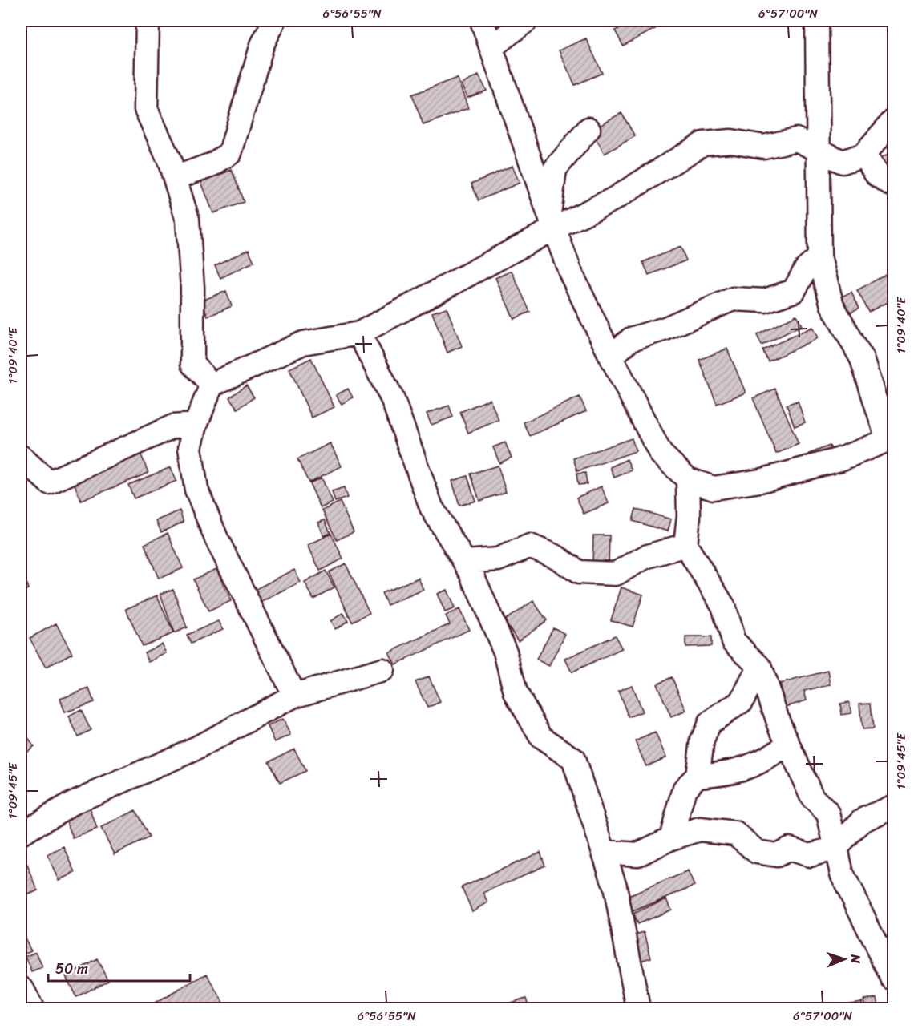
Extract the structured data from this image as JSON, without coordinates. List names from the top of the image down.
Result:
{
  "scale_bar": "50 m",
  "north": "right",
  "coordinates": [
    "6°56'55\"N",
    "6°57'00\"N",
    "1°09'40\"E",
    "1°09'45\"E"
  ]
}
